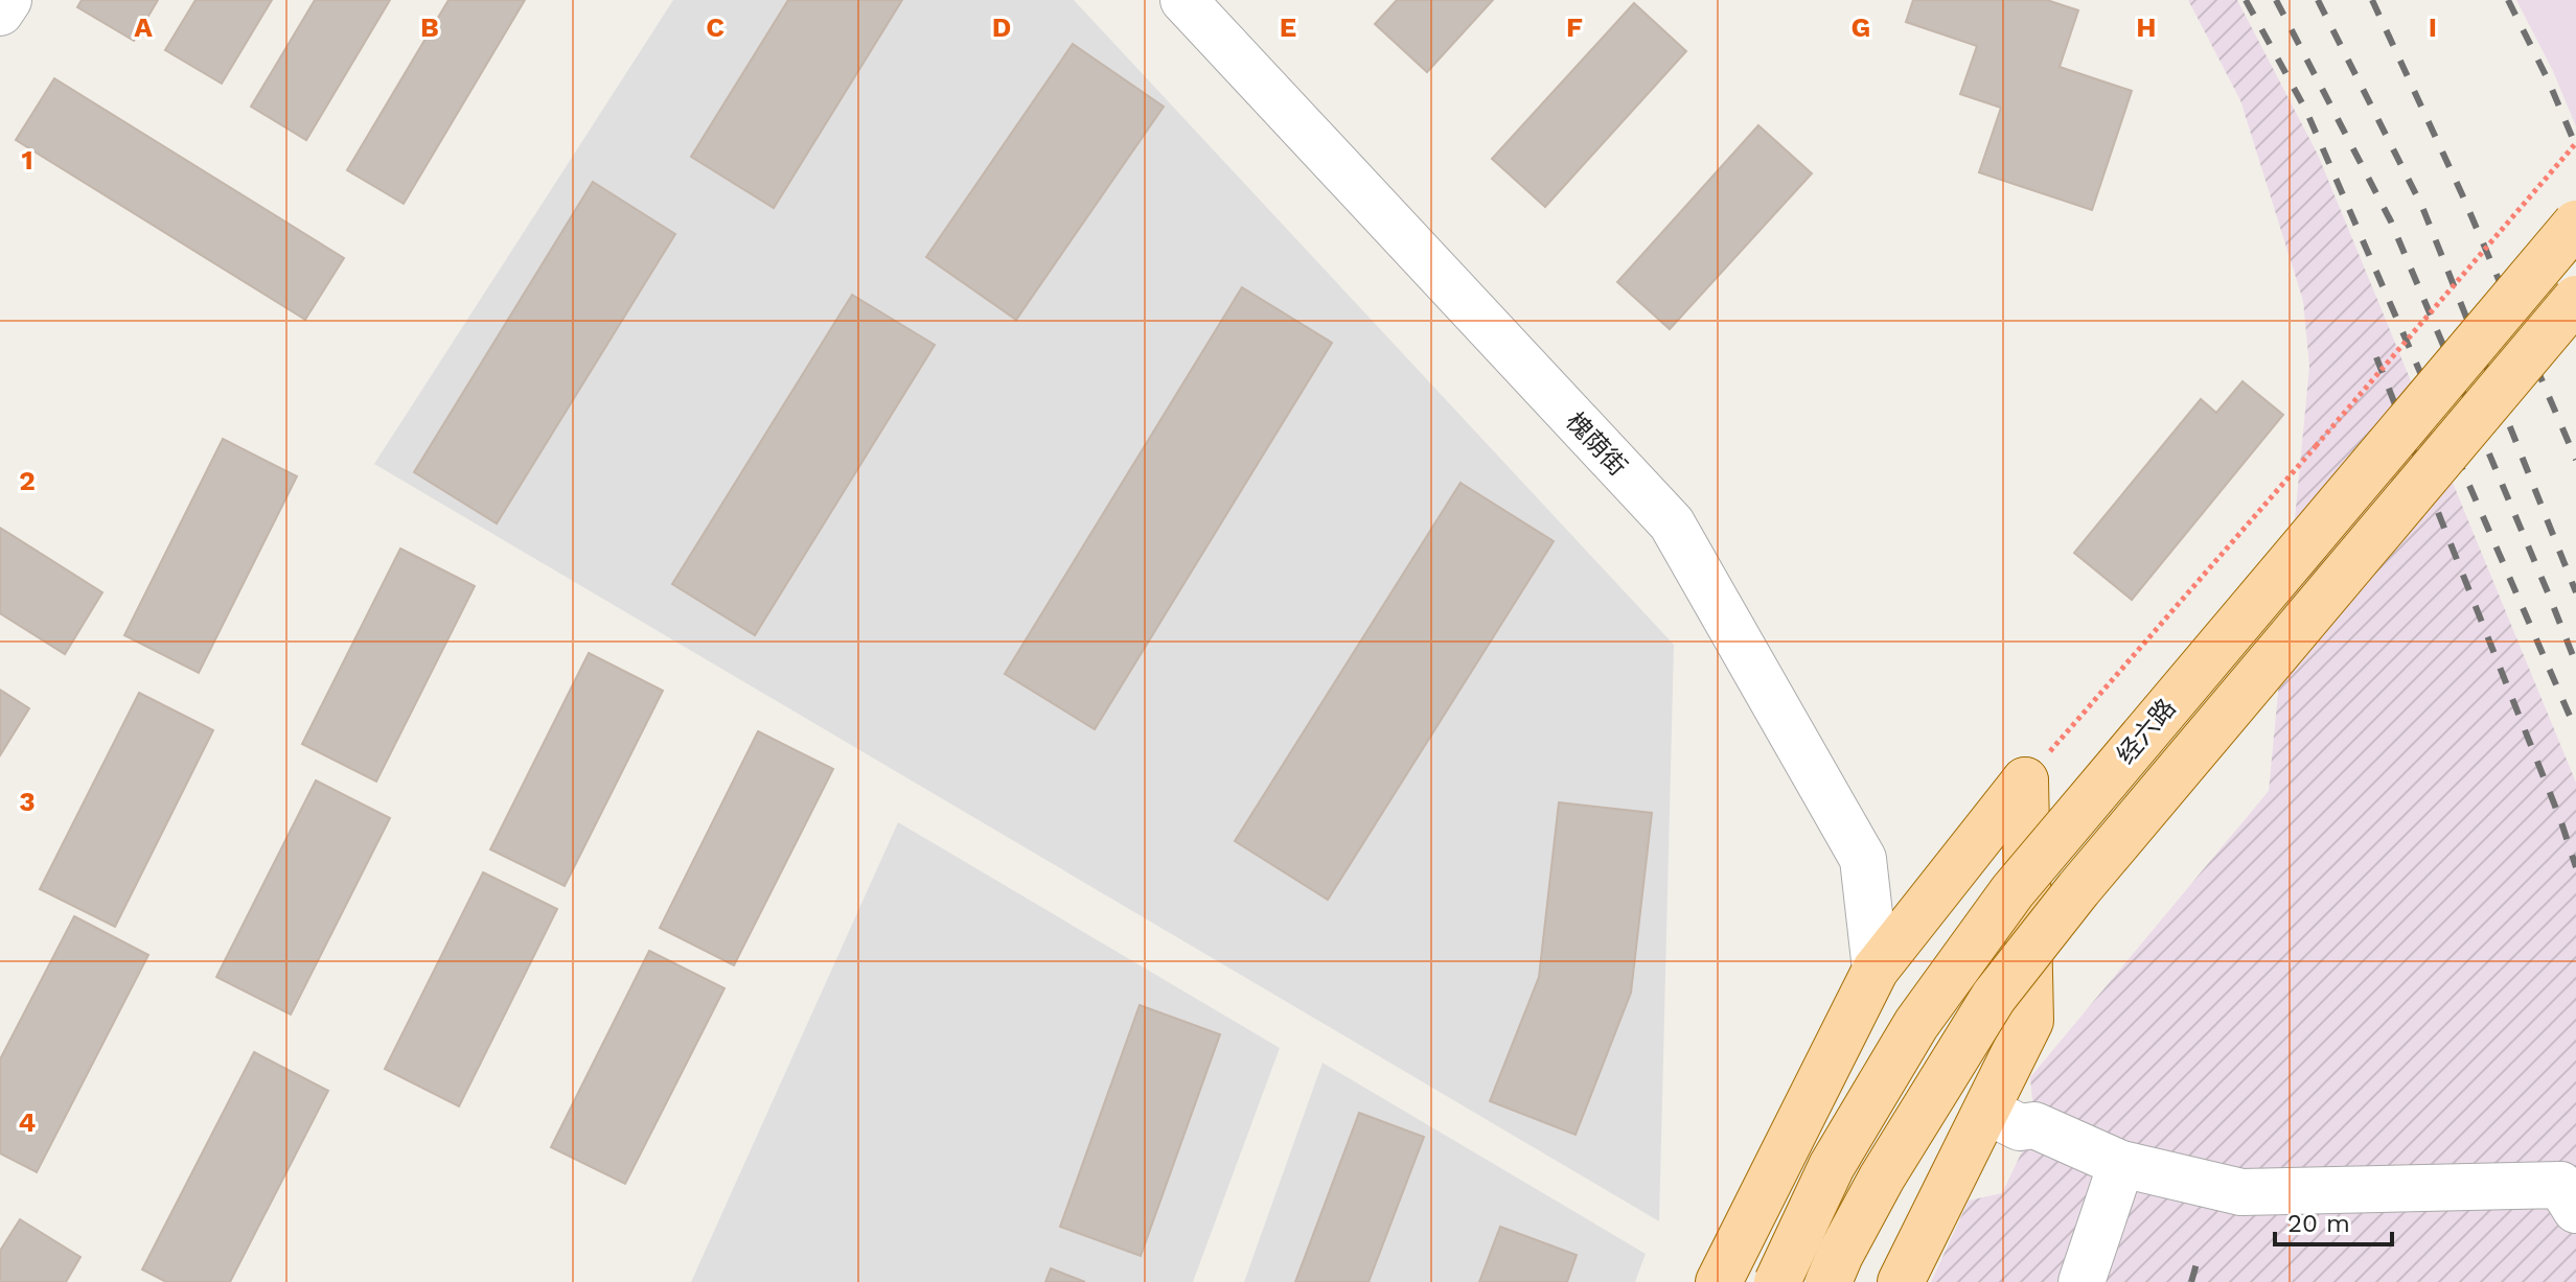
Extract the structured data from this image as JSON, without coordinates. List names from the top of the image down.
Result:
{
  "streets": {
    "main road": ["经六路"],
    "street": ["槐荫街"]
  },
  "scale_bar": "20 m",
  "grid": {
    "columns": [
      "A",
      "B",
      "C",
      "D",
      "E",
      "F",
      "G",
      "H",
      "I"
    ],
    "rows": [
      "1",
      "2",
      "3",
      "4"
    ]
  }
}
